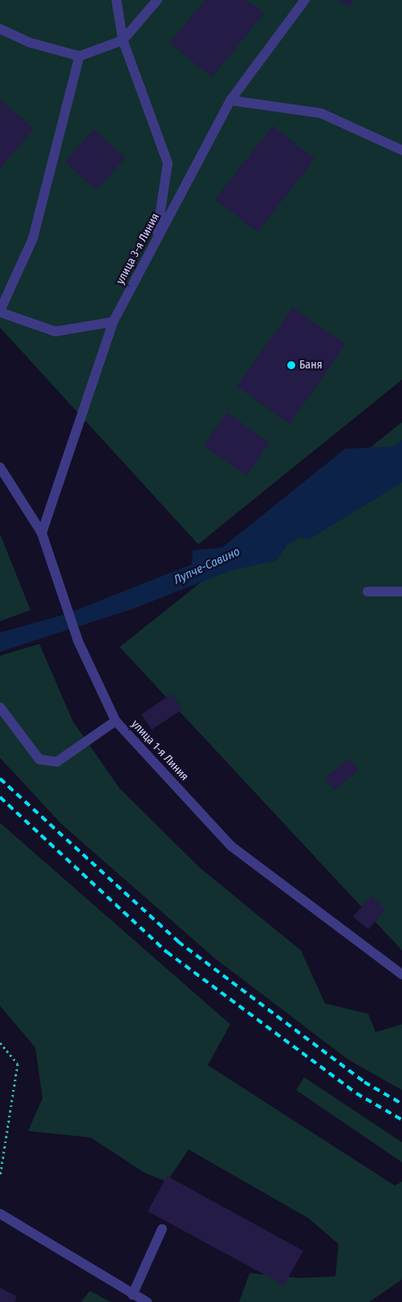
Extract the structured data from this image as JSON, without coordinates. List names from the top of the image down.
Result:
{
  "streets": {
    "street": ["улица 3-я Линия", "улица 1-я Линия"]
  },
  "crossings": [
    ["улица 3-я Линия", "улица 1-я Линия"]
  ],
  "water": ["Лупче-Савино"],
  "places": ["Баня"]
}
